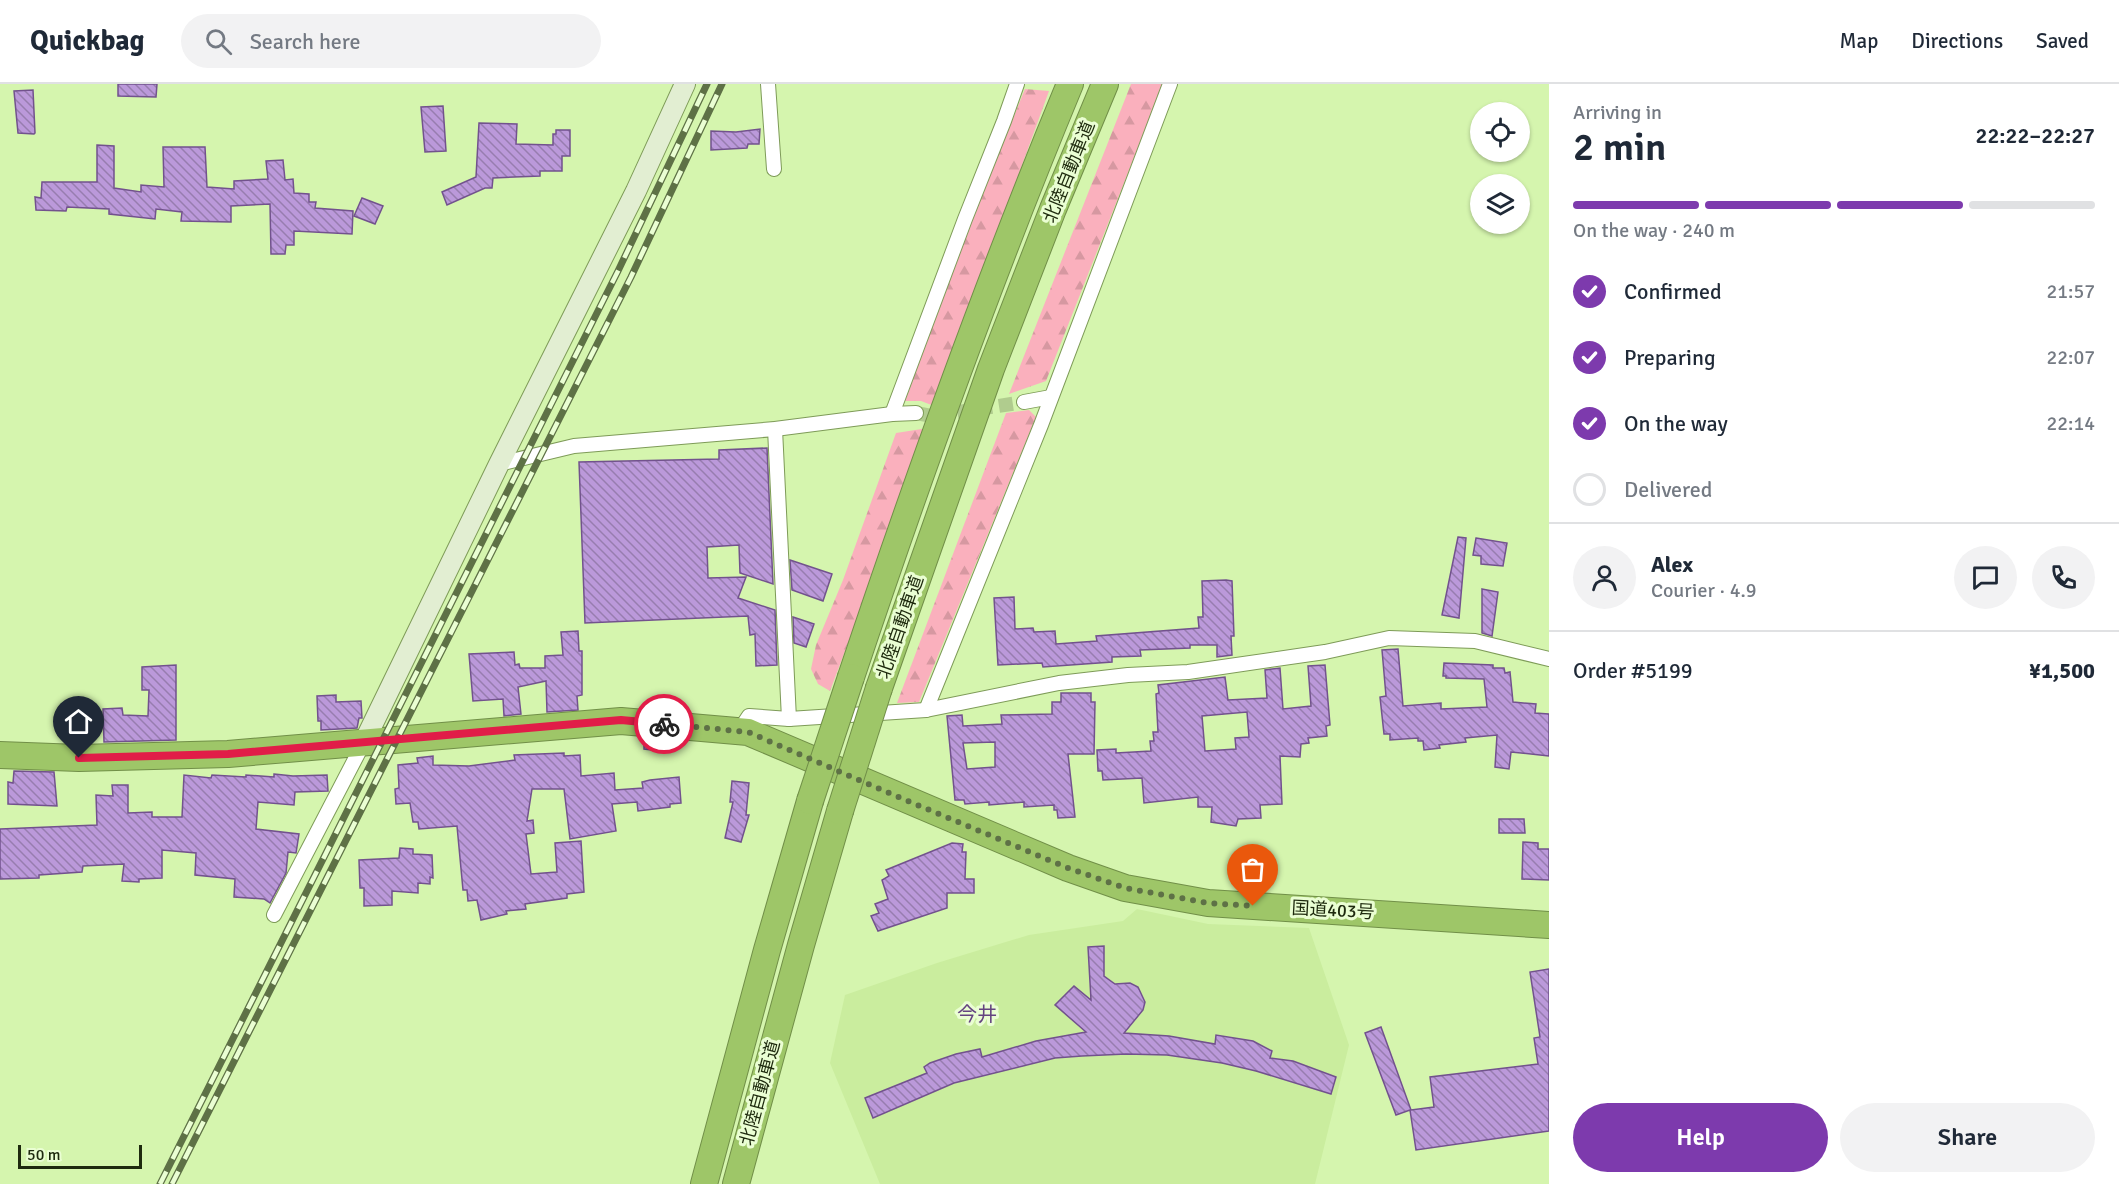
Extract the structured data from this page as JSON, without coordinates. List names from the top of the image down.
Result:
{
  "streets": {
    "highway": ["北陸自動車道", "国道403号"]
  },
  "districts": ["今井"],
  "scale_bar": "50 m",
  "page": {
    "header": "Quickbag",
    "search": "Search here",
    "nav": ["Map", "Directions", "Saved"],
    "heading": ["2 min", "Arriving in", "22:22–22:27"],
    "panel": [
      "Alex",
      "Courier · 4.9",
      "Order #5199",
      "¥1,500"
    ],
    "bar": "On the way · 240 m",
    "list": [
      ["Confirmed", "21:57"],
      ["Preparing", "22:07"],
      ["On the way", "22:14"],
      "Delivered"
    ],
    "buttons": ["Help", "Share"],
    "scale": "50 m"
  }
}
